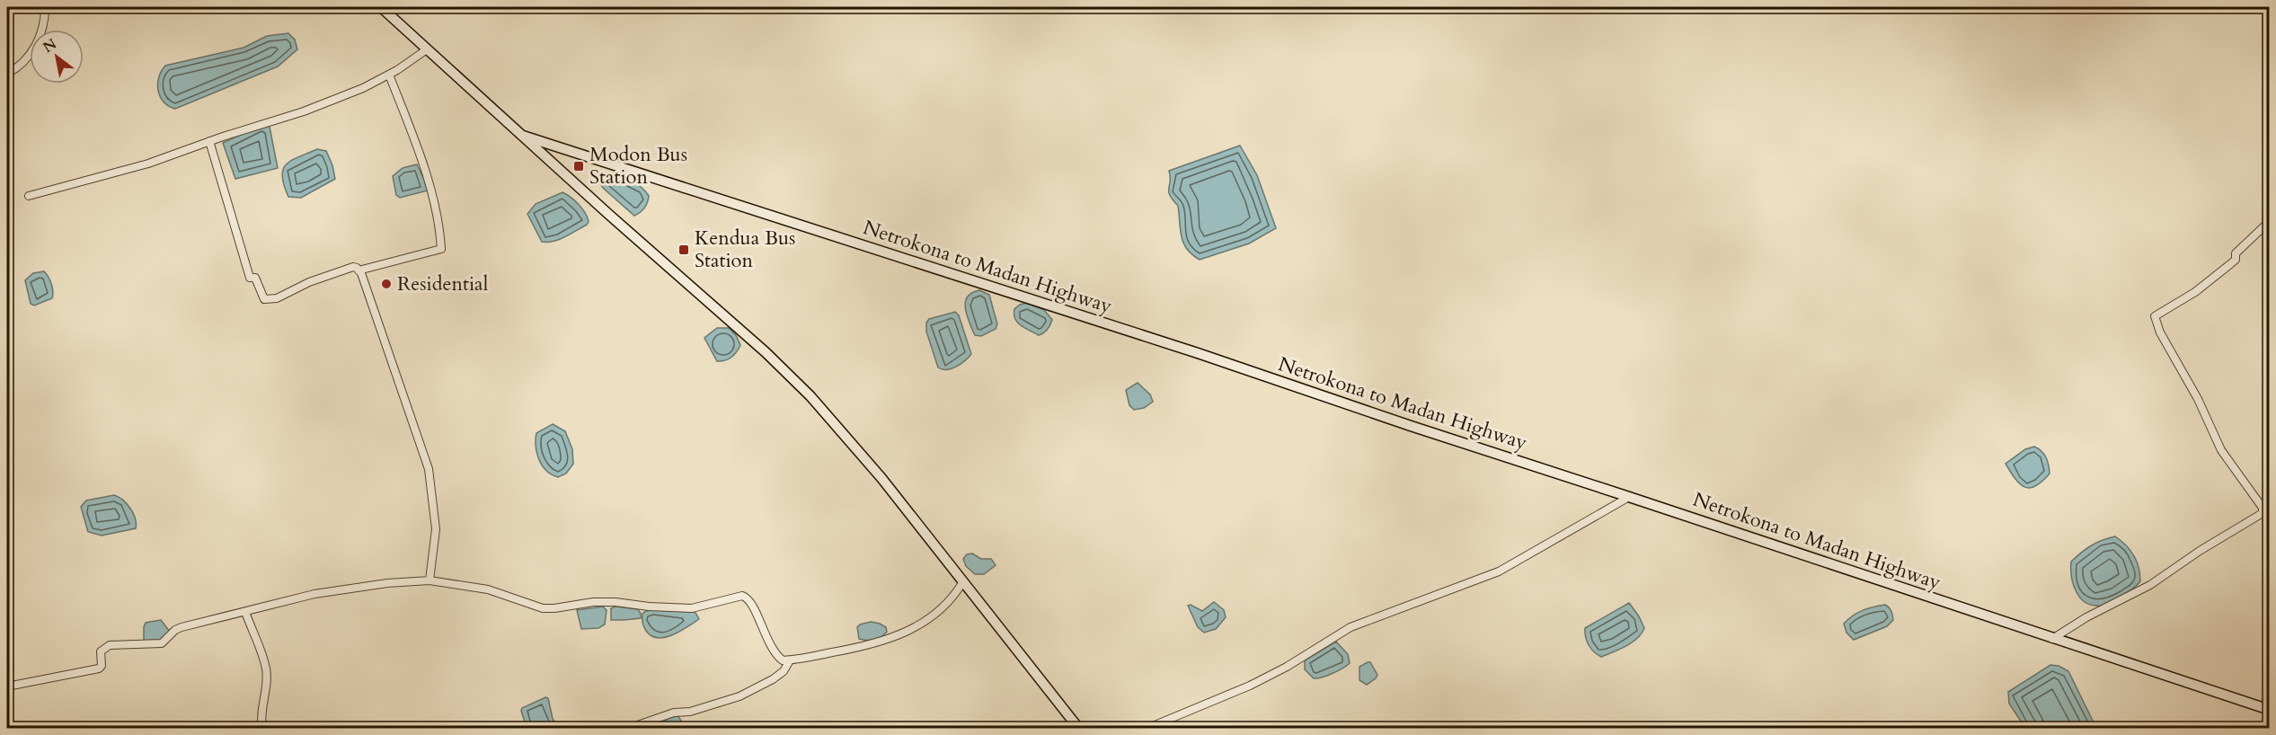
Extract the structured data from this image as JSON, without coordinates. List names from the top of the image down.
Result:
{
  "streets": {
    "main road": ["Netrokona to Madan Highway"]
  },
  "places": {
    "transit": ["Modon Bus Station", "Kendua Bus Station"],
    "other": ["Residential"]
  },
  "north": "top left"
}
